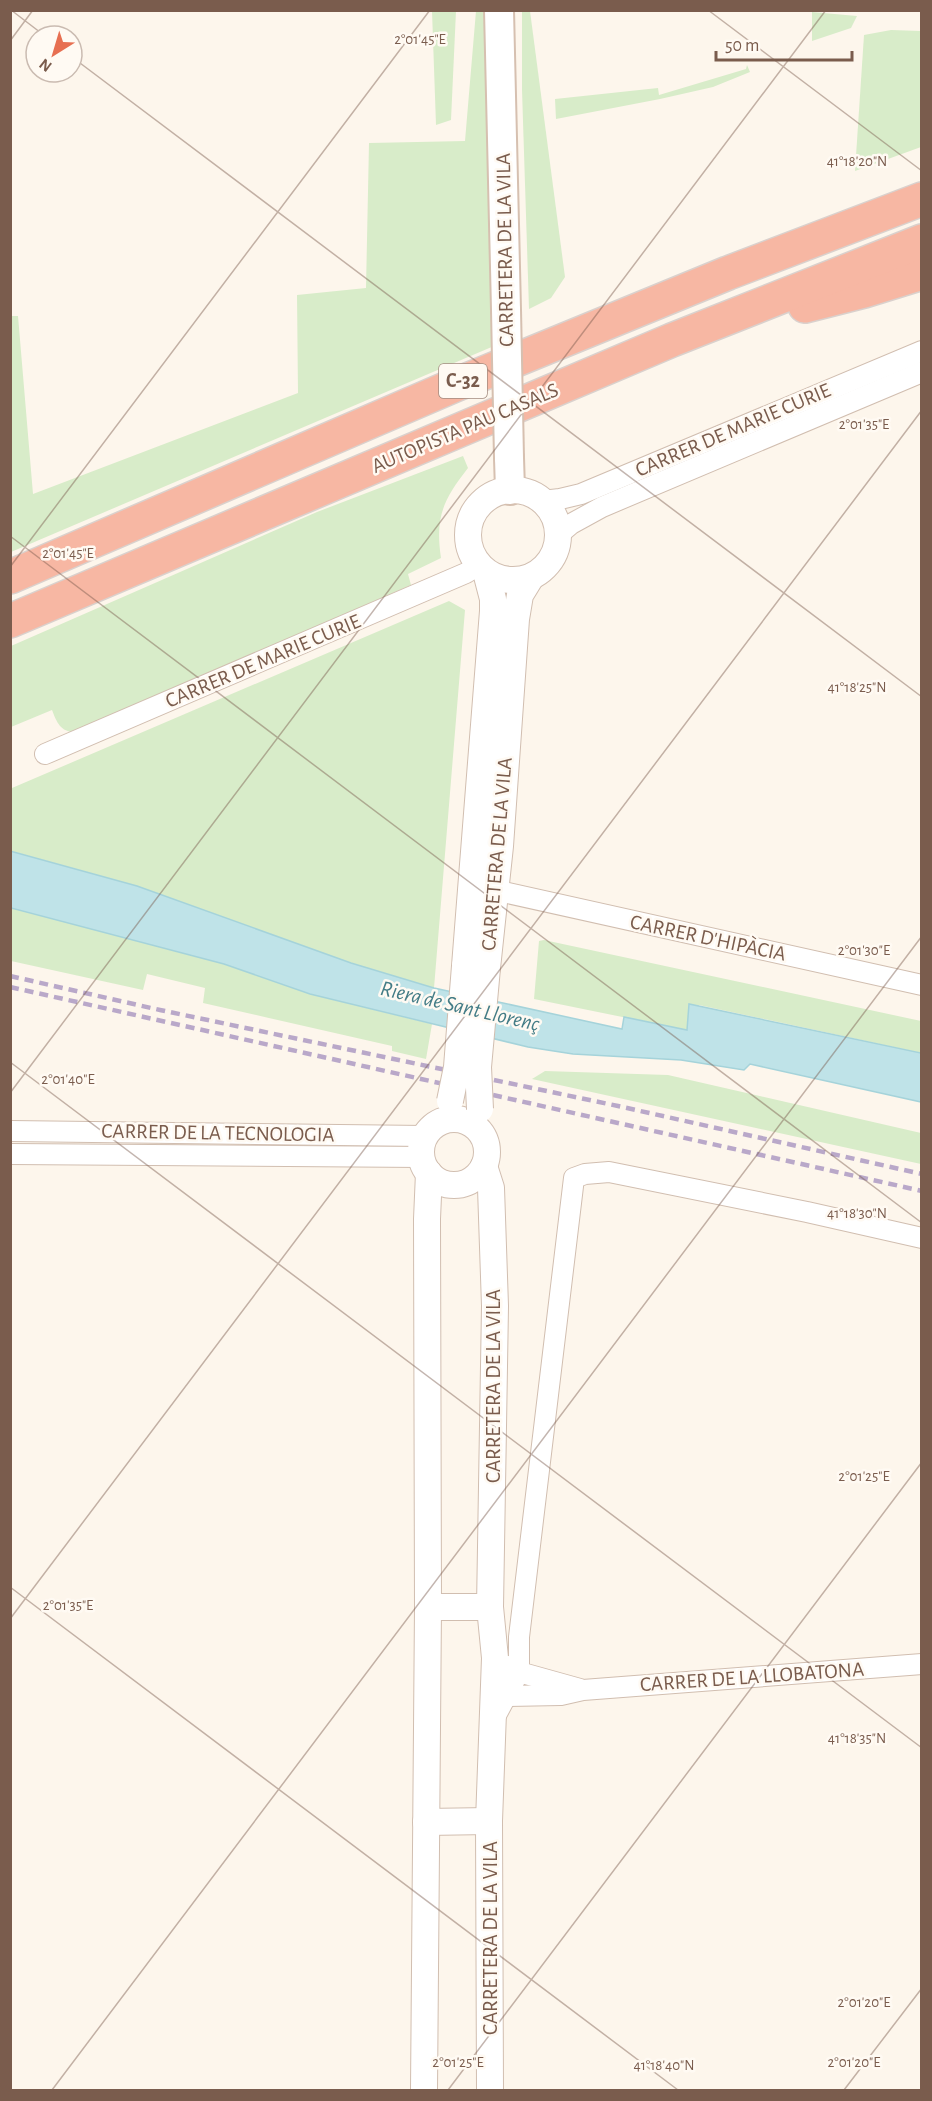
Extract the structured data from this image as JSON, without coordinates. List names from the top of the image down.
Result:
{
  "streets": {
    "highway": ["C-32", "AUTOPISTA PAU CASALS"],
    "main road": ["CARRETERA DE LA VILA"],
    "street": [
      "CARRER DE MARIE CURIE",
      "CARRER D'HIPÀCIA",
      "CARRER DE LA TECNOLOGIA",
      "CARRER DE LA LLOBATONA"
    ]
  },
  "crossings": [
    ["CARRETERA DE LA VILA", "CARRER DE MARIE CURIE"],
    ["CARRETERA DE LA VILA", "CARRER D'HIPÀCIA"],
    ["CARRETERA DE LA VILA", "CARRER DE LA TECNOLOGIA"],
    ["CARRETERA DE LA VILA", "CARRER DE LA LLOBATONA"]
  ],
  "water": ["Riera de Sant Llorenç"],
  "scale_bar": "50 m",
  "north": "bottom left",
  "coordinates": [
    "2°01'45\"E",
    "41°18'20\"N",
    "2°01'35\"E",
    "41°18'25\"N",
    "2°01'30\"E",
    "2°01'40\"E",
    "41°18'30\"N",
    "2°01'25\"E",
    "41°18'35\"N",
    "2°01'20\"E",
    "41°18'40\"N"
  ]
}
